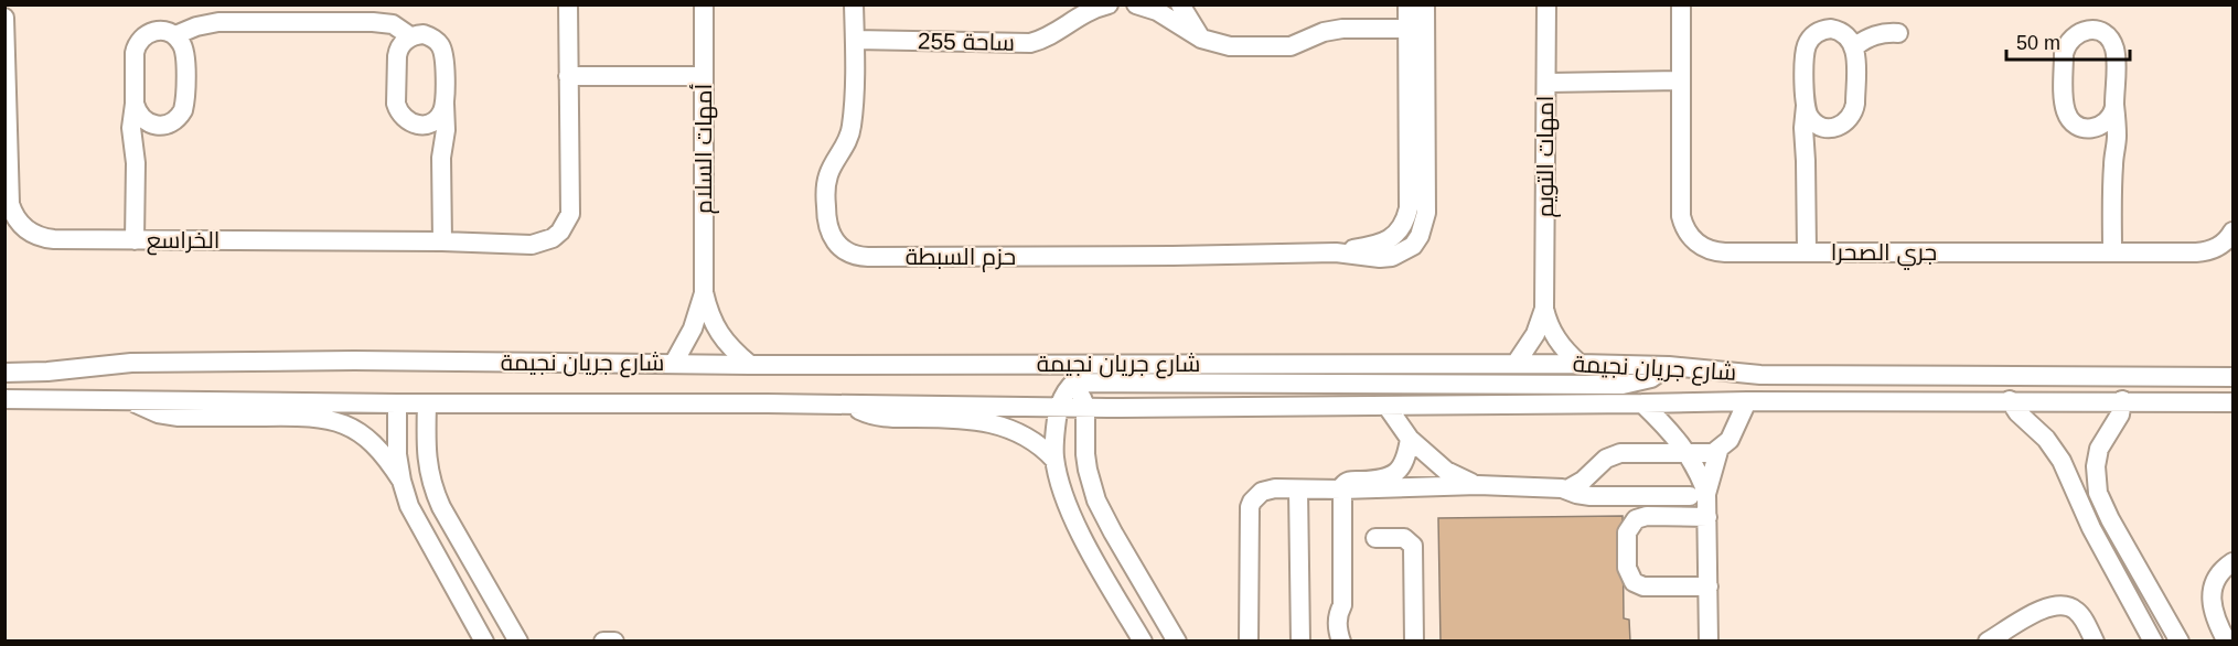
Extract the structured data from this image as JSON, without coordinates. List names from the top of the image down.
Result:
{
  "streets": {
    "street": [
      "ساحة 255",
      "أمهات السلام",
      "امهات التويم",
      "الخراسع",
      "جري الصحرا",
      "حزم السبطة",
      "شارع جريان نجيمة"
    ]
  },
  "crossings": [
    ["ساحة 255", "حزم السبطة"],
    ["أمهات السلام", "شارع جريان نجيمة"],
    ["امهات التويم", "شارع جريان نجيمة"]
  ],
  "scale_bar": "50 m"
}
